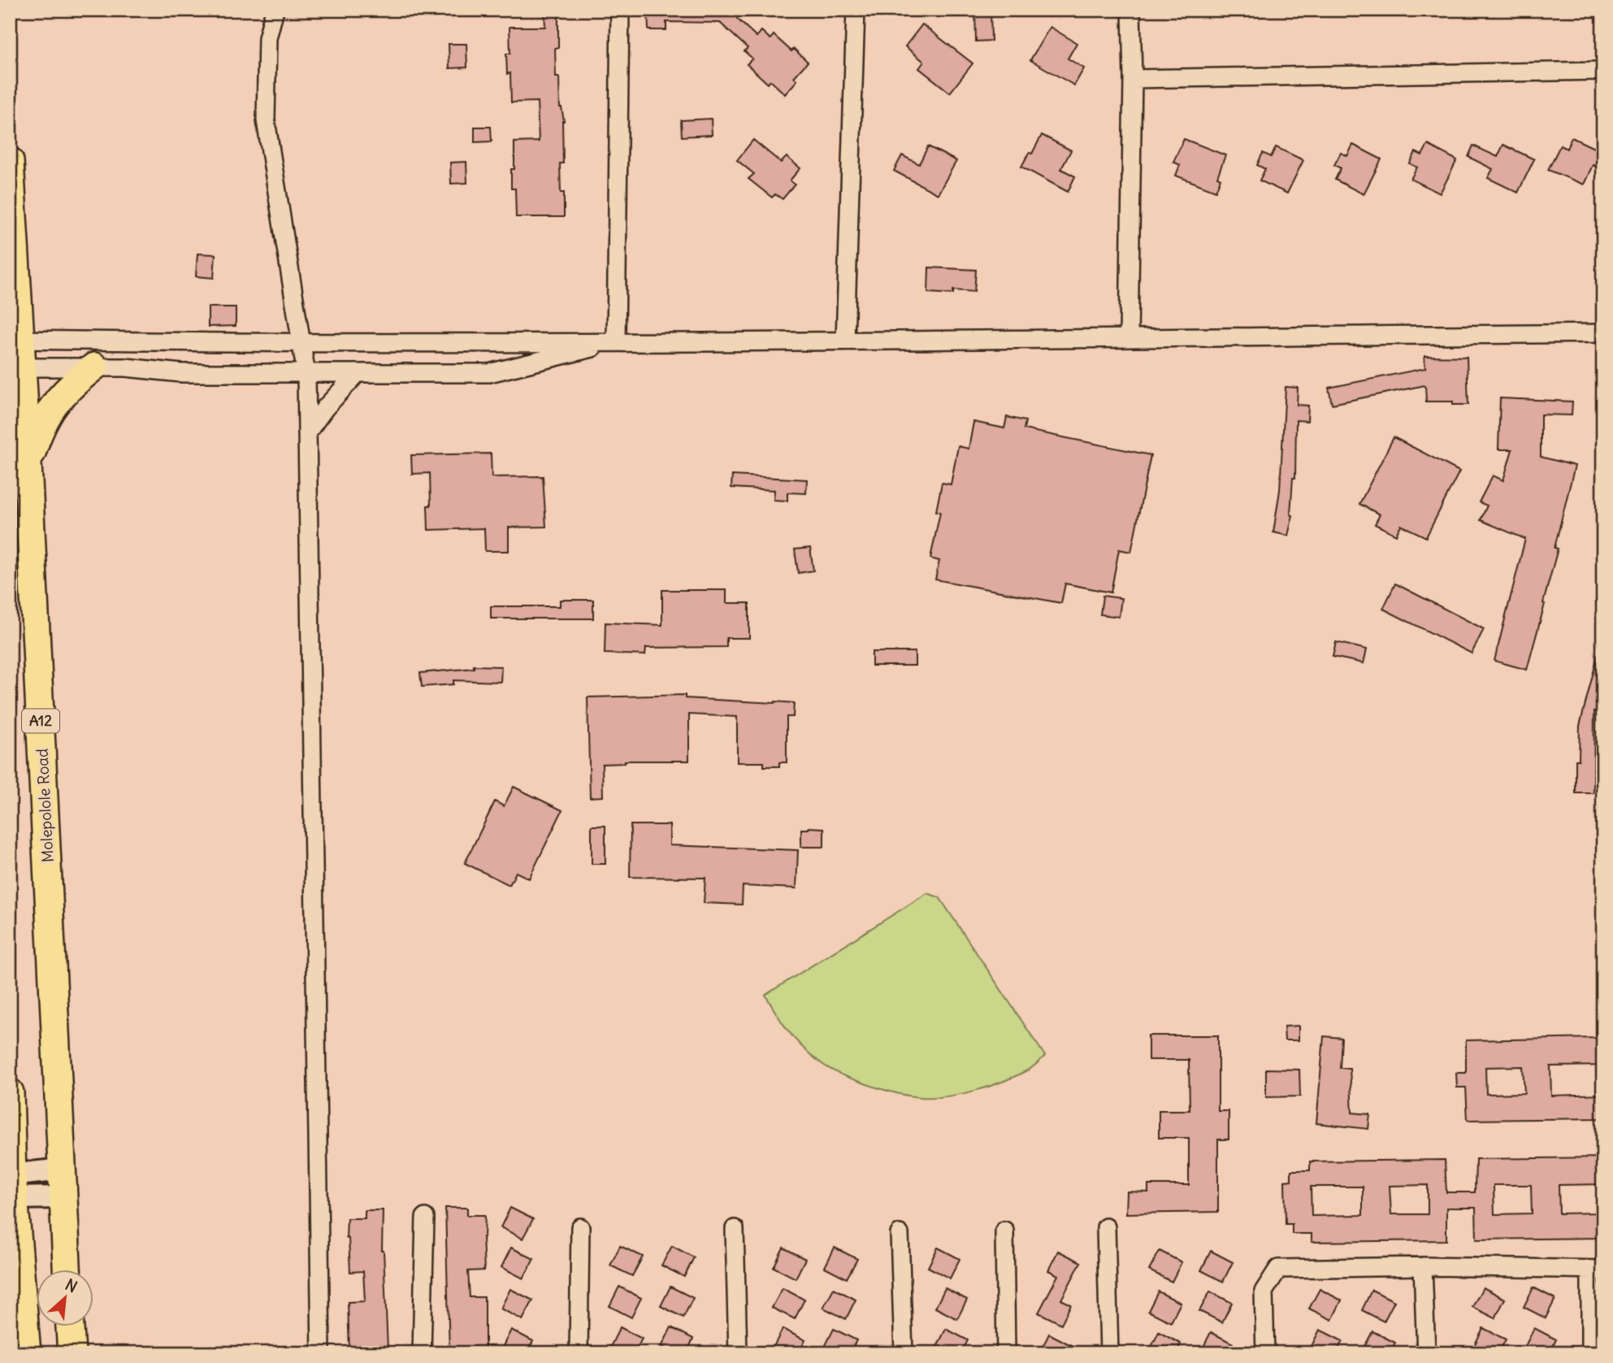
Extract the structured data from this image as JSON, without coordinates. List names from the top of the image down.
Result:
{
  "streets": {
    "main road": ["A12", "Molepolole Road"]
  },
  "north": "top right"
}
